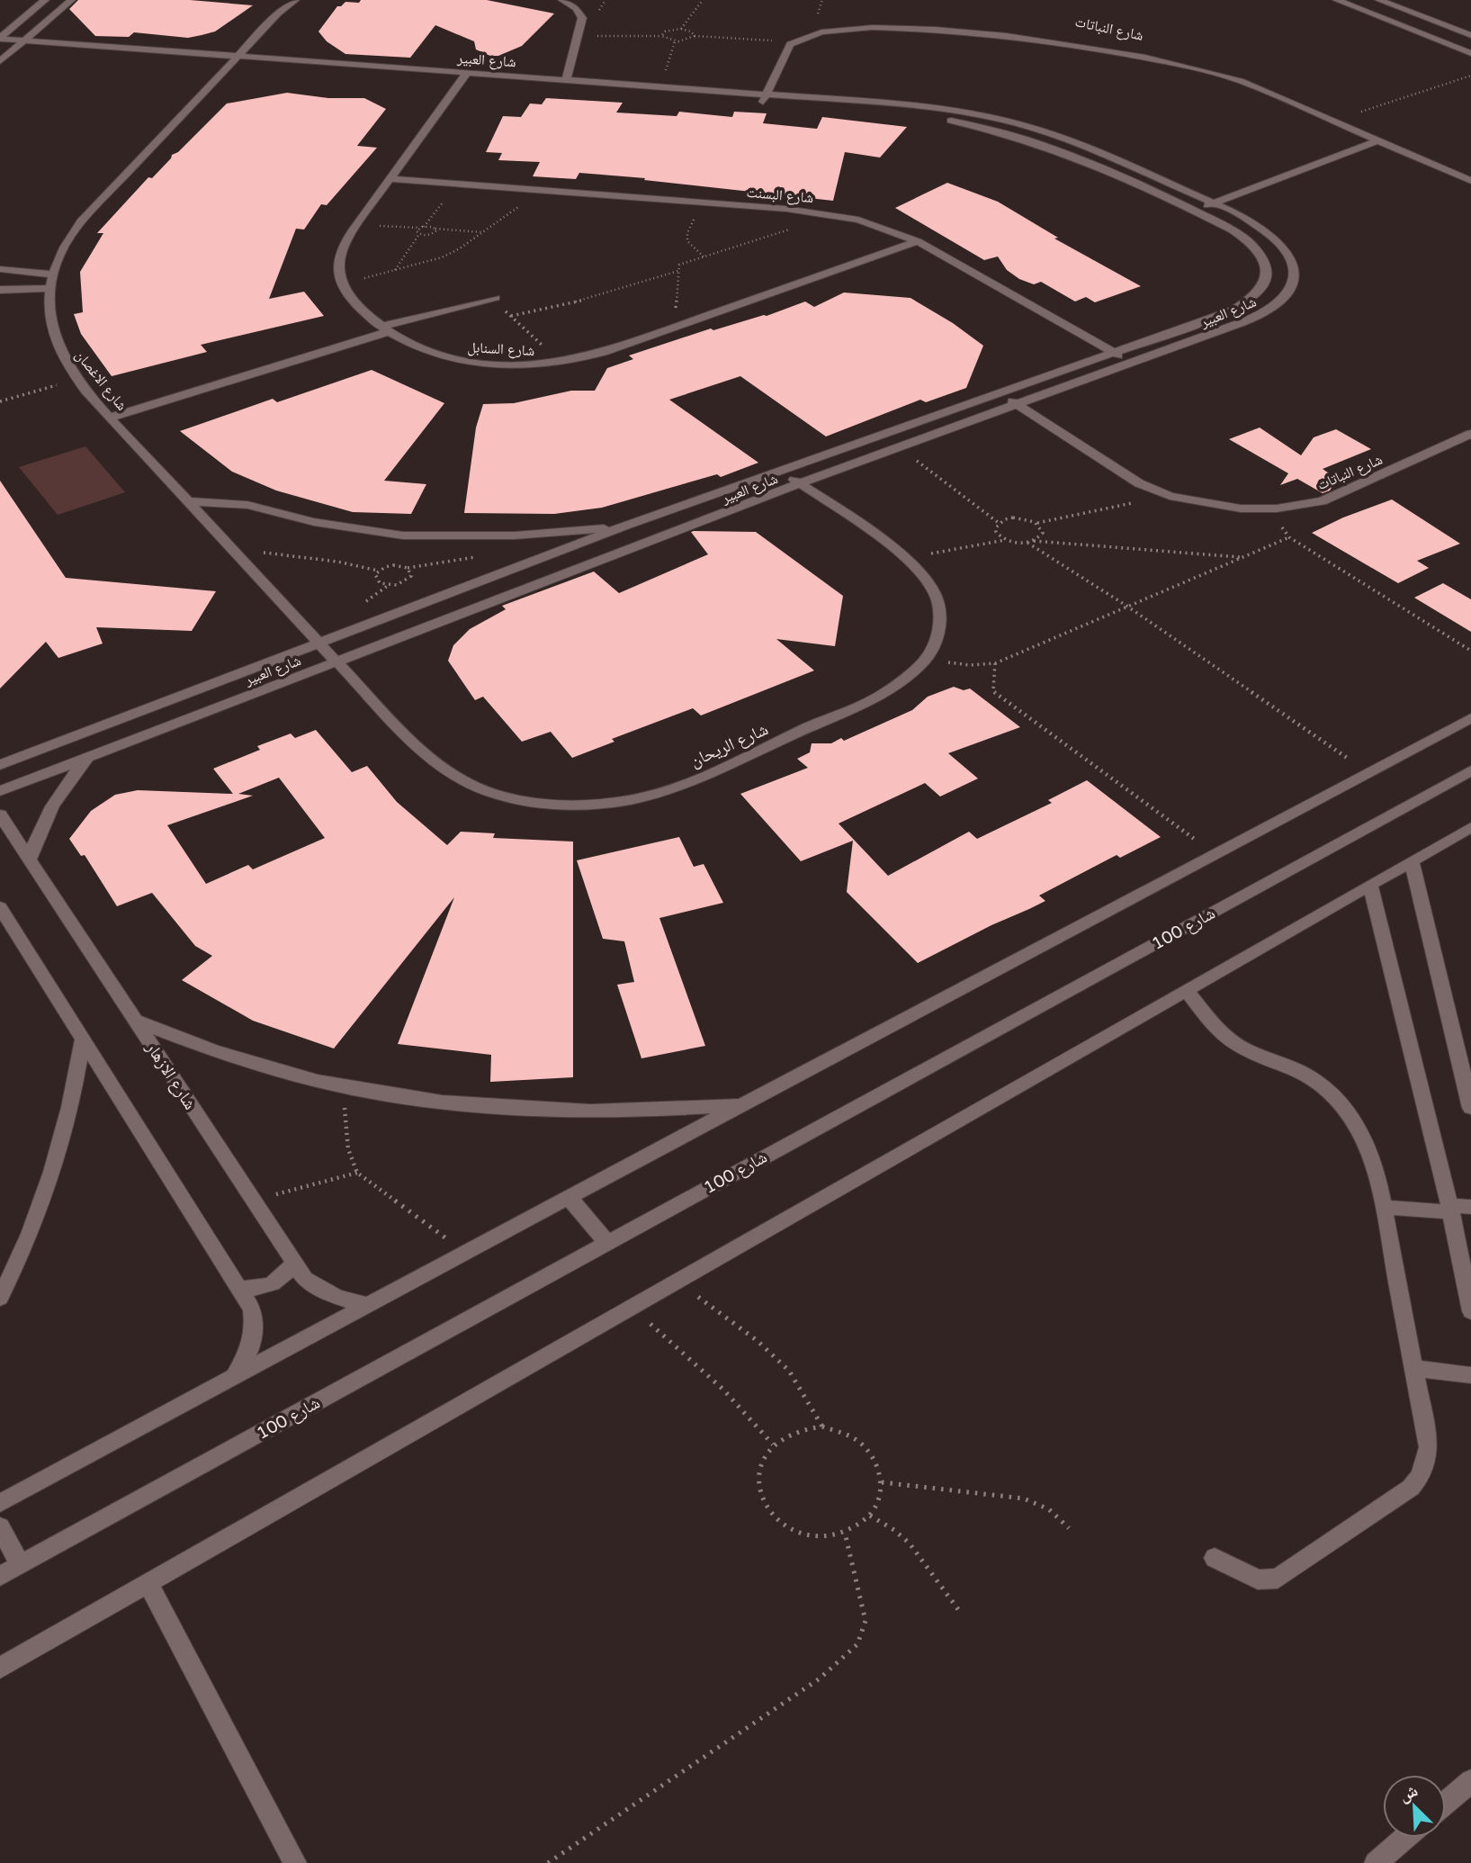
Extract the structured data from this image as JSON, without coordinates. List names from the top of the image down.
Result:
{
  "streets": {
    "street": [
      "شارع النباتات",
      "شارع العبير",
      "شارع البسنت",
      "شارع السنابل",
      "شارع الاغصان",
      "شارع الريحان",
      "شارع 100",
      "شارع الازهار"
    ]
  },
  "crossings": [
    ["شارع النباتات", "شارع العبير"],
    ["شارع العبير", "شارع البسنت"],
    ["شارع العبير", "شارع الاغصان"],
    ["شارع العبير", "شارع الريحان"],
    ["شارع البسنت", "شارع السنابل"],
    ["شارع الاغصان", "شارع الريحان"]
  ],
  "north": "top left"
}
